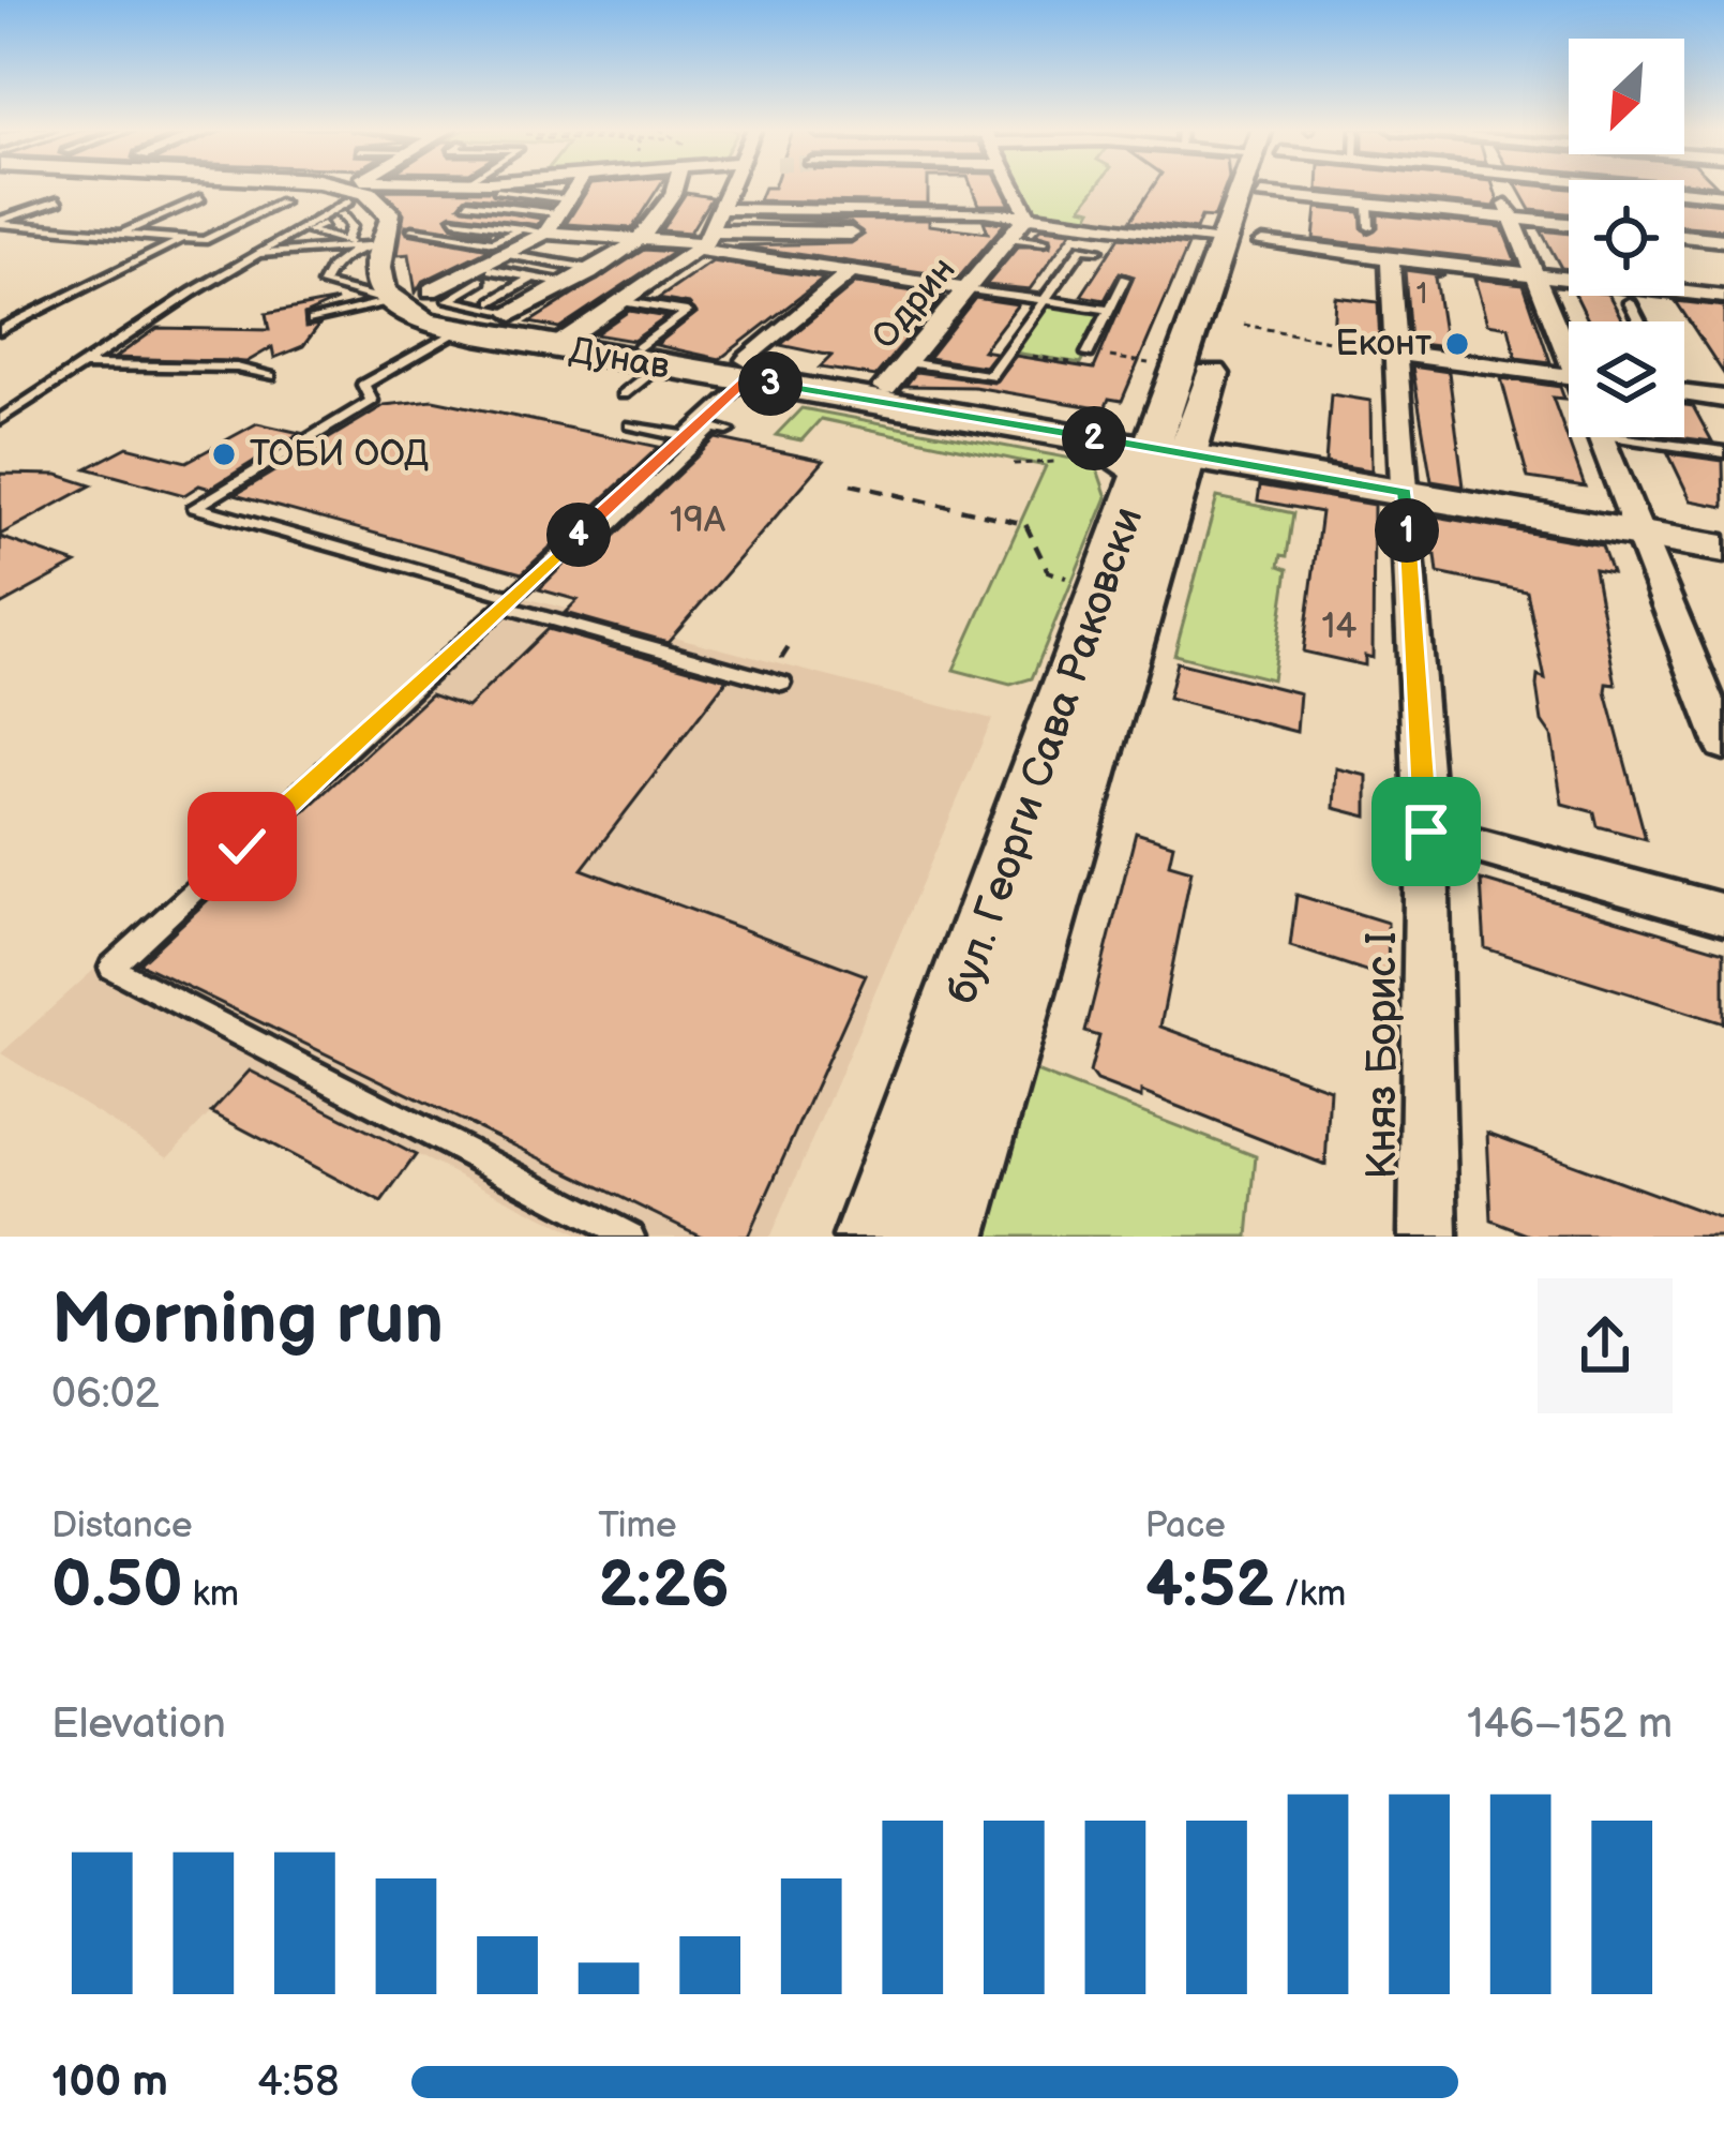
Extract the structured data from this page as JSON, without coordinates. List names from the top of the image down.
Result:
{
  "streets": {
    "main road": ["Дунав", "бул. Георги Сава Раковски"],
    "street": ["Одрин", "Княз Борис I"]
  },
  "places": ["Еконт", "ТОБИ ООД"],
  "house_numbers": ["1", "19А", "14"],
  "north": "bottom left",
  "page": {
    "pins": [
      "3",
      "2",
      "1",
      "4"
    ],
    "heading": ["Morning run", "06:02"],
    "stats": [
      ["Distance", "0.50 km"],
      ["Time", "2:26"],
      ["Pace", "4:52 /km"]
    ],
    "chart": ["Elevation", "146–152 m"],
    "list": [
      {
        "name": "100 m",
        "note": "4:58"
      }
    ]
  }
}
